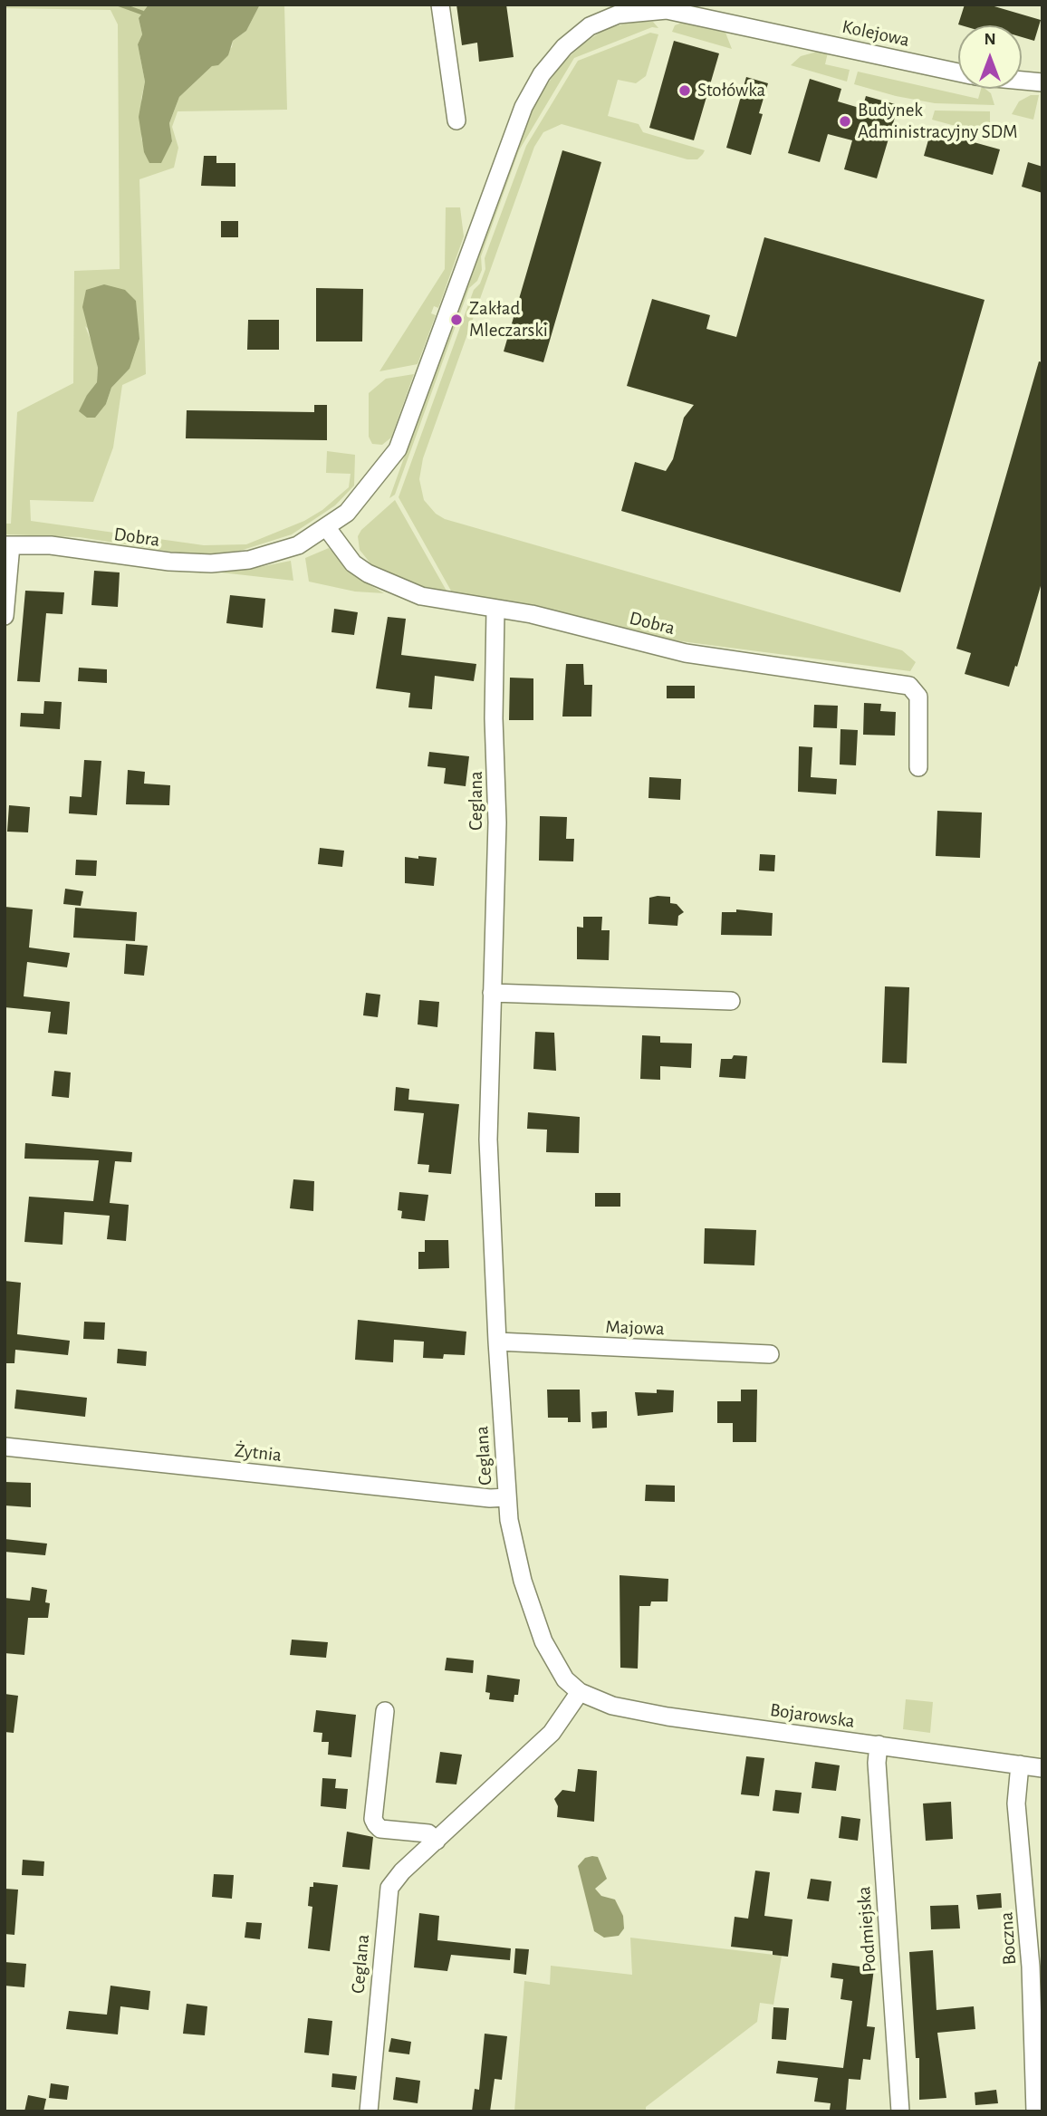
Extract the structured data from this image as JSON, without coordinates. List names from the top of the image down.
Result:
{
  "streets": {
    "street": [
      "Kolejowa",
      "Dobra",
      "Ceglana",
      "Majowa",
      "Żytnia",
      "Bojarowska",
      "Podmiejska",
      "Boczna"
    ]
  },
  "crossings": [
    ["Kolejowa", "Dobra"],
    ["Dobra", "Ceglana"],
    ["Ceglana", "Majowa"],
    ["Ceglana", "Żytnia"],
    ["Ceglana", "Bojarowska"],
    ["Bojarowska", "Podmiejska"],
    ["Bojarowska", "Boczna"]
  ],
  "places": ["Stołówka", "Budynek Administracyjny SDM", "Zakład Mleczarski"],
  "north": "top"
}
